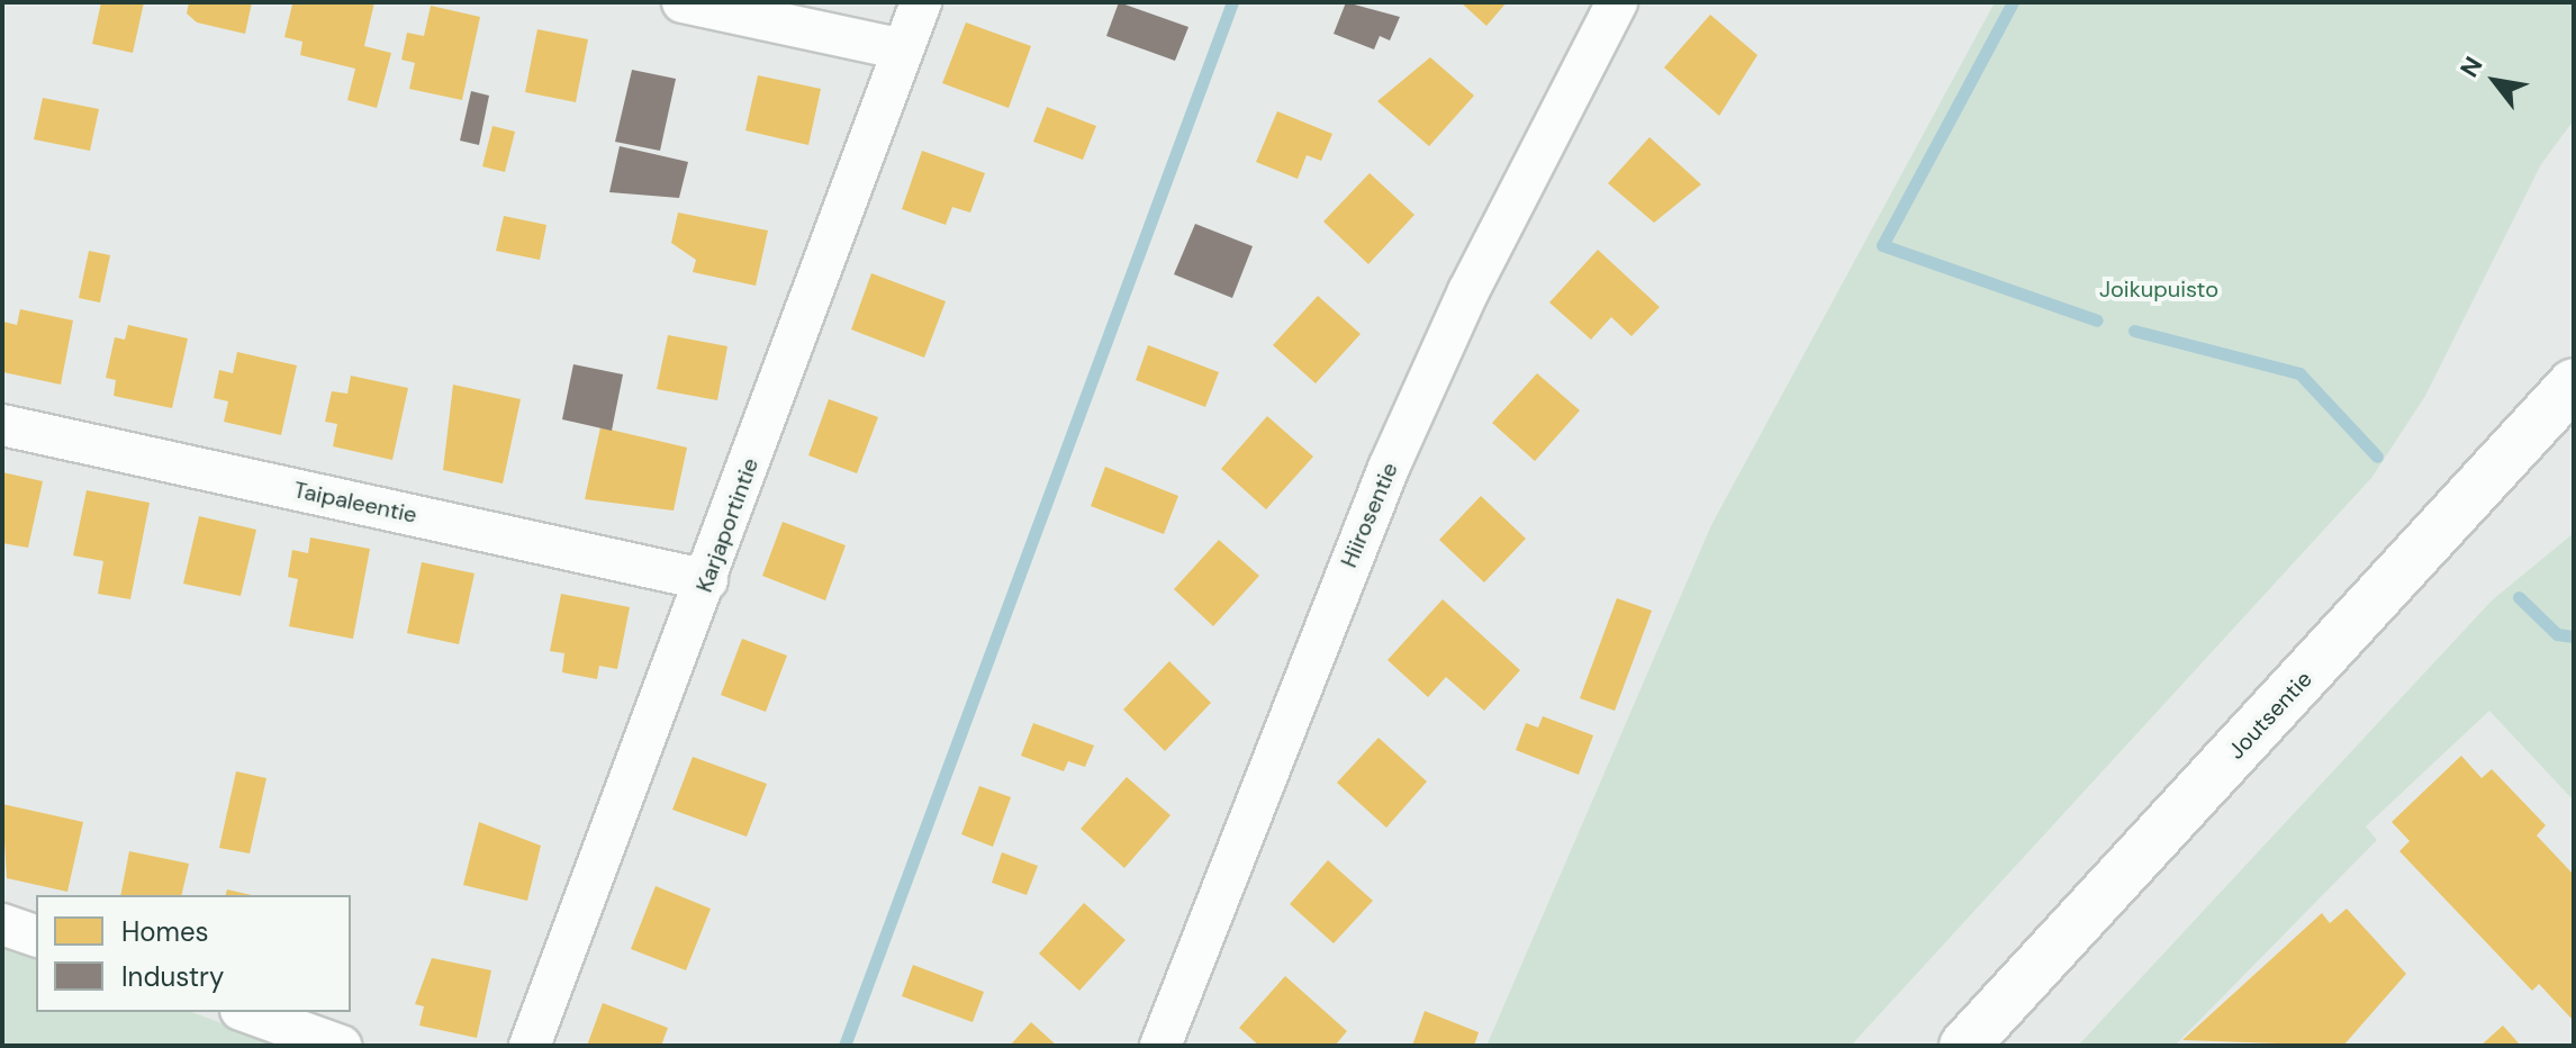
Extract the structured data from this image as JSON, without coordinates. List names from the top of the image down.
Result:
{
  "streets": {
    "main road": ["Joutsentie"],
    "street": ["Taipaleentie", "Hiirosentie", "Karjaportintie"]
  },
  "crossings": [
    ["Taipaleentie", "Karjaportintie"]
  ],
  "parks": ["Joikupuisto"],
  "legend": ["Homes", "Industry"],
  "north": "top left"
}
